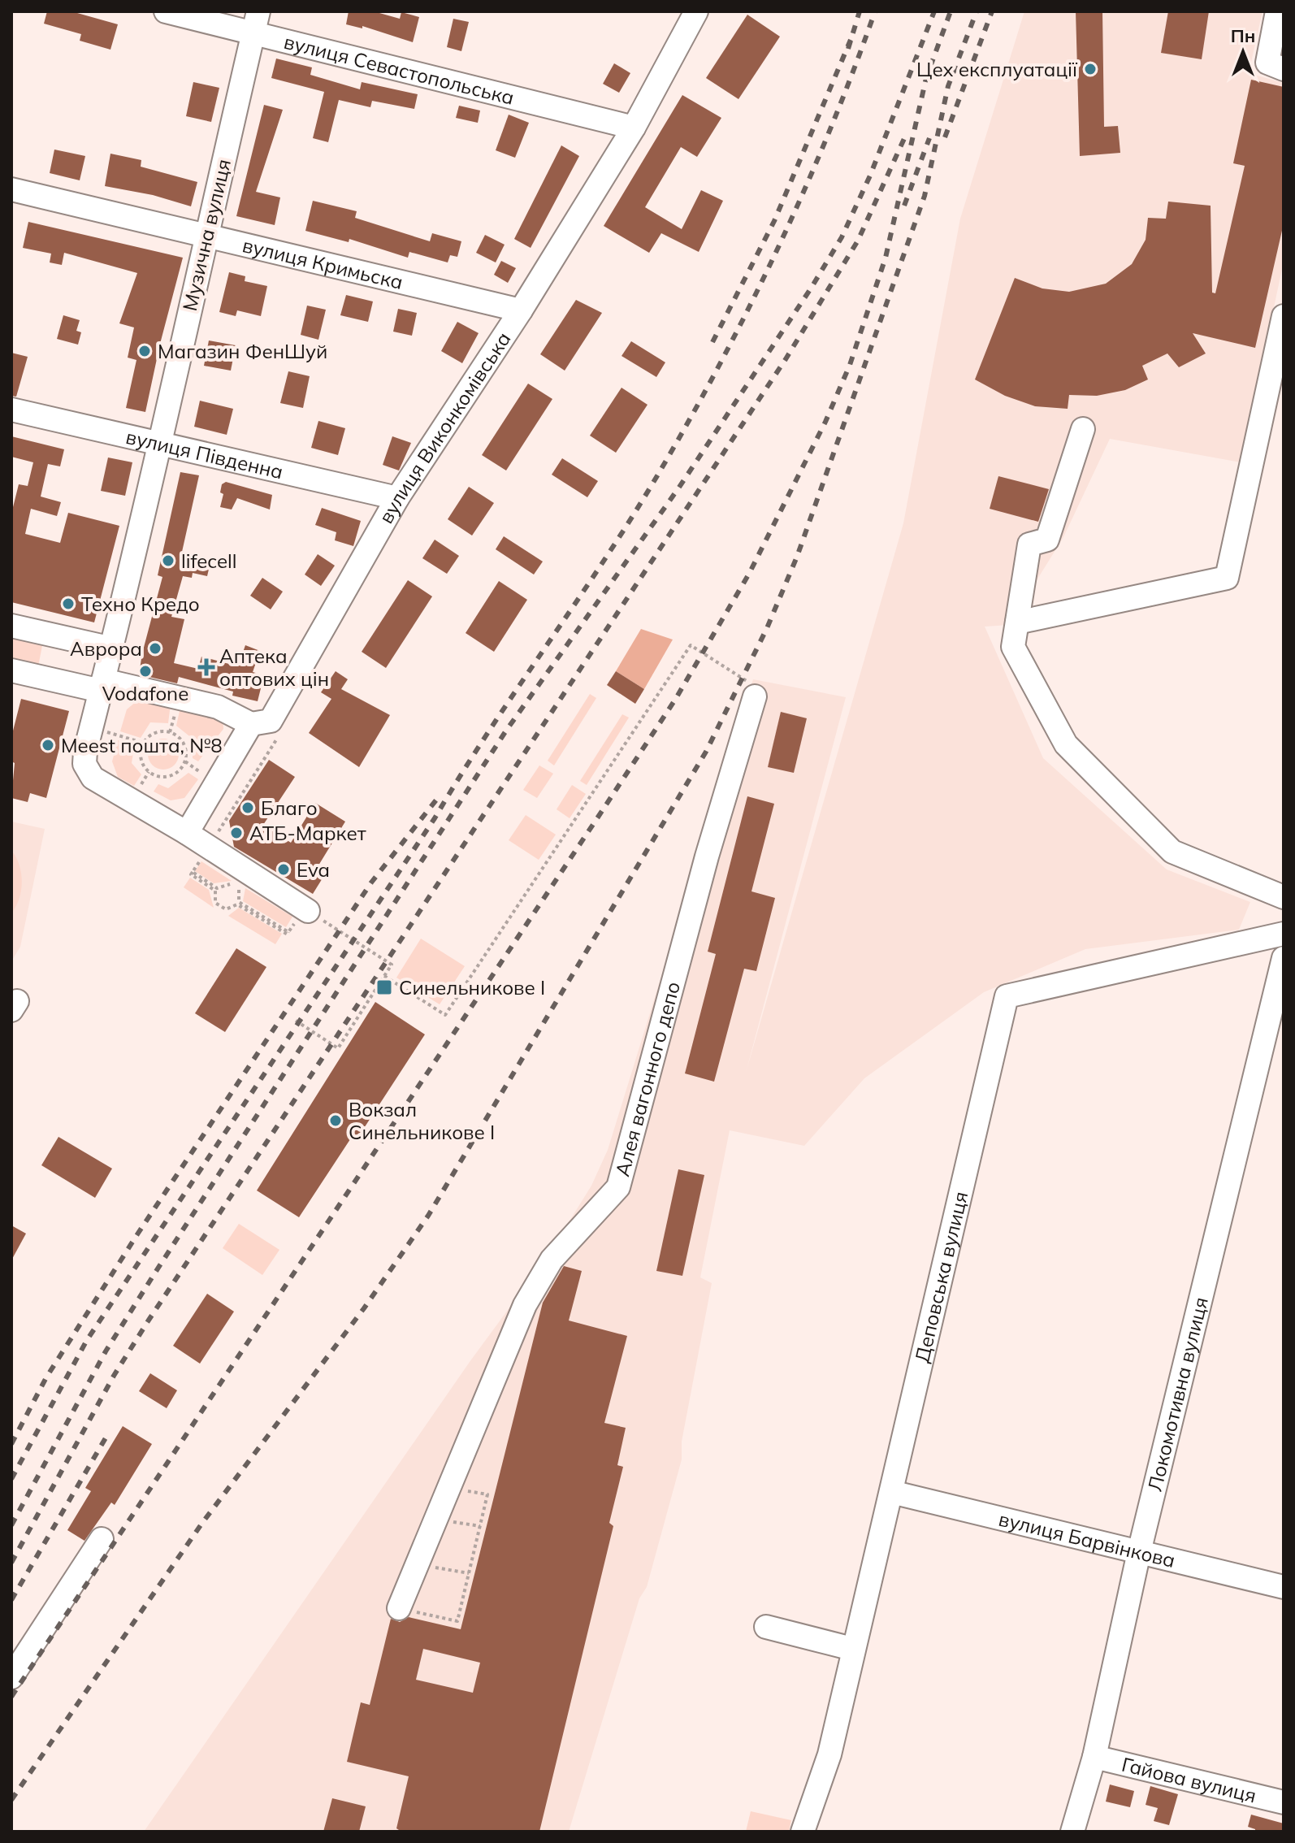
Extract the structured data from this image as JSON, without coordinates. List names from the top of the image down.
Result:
{
  "streets": {
    "street": [
      "вулиця Севастопольська",
      "Музична вулиця",
      "вулиця Кримьска",
      "вулиця Виконкомівська",
      "вулиця Південна",
      "Алея вагонного депо",
      "Деповська вулиця",
      "Локомотивна вулиця",
      "вулиця Барвінкова",
      "Гайова вулиця"
    ]
  },
  "crossings": [
    ["вулиця Севастопольська", "Музична вулиця"],
    ["вулиця Севастопольська", "вулиця Виконкомівська"],
    ["Музична вулиця", "вулиця Кримьска"],
    ["Музична вулиця", "вулиця Виконкомівська"],
    ["Музична вулиця", "вулиця Південна"],
    ["вулиця Кримьска", "вулиця Виконкомівська"],
    ["вулиця Виконкомівська", "вулиця Південна"],
    ["Деповська вулиця", "вулиця Барвінкова"],
    ["Локомотивна вулиця", "вулиця Барвінкова"],
    ["Локомотивна вулиця", "Гайова вулиця"]
  ],
  "places": {
    "other": [
      "Цех експлуатації",
      "Магазин ФенШуй",
      "lifecell",
      "Техно Кредо",
      "Аврора",
      "Vodafone",
      "Meest пошта, №8",
      "Благо",
      "АТБ-Маркет",
      "Eva",
      "Вокзал Синельникове І"
    ],
    "health": ["Аптека оптових цін"],
    "transit": ["Синельникове І"]
  },
  "north": "top"
}
